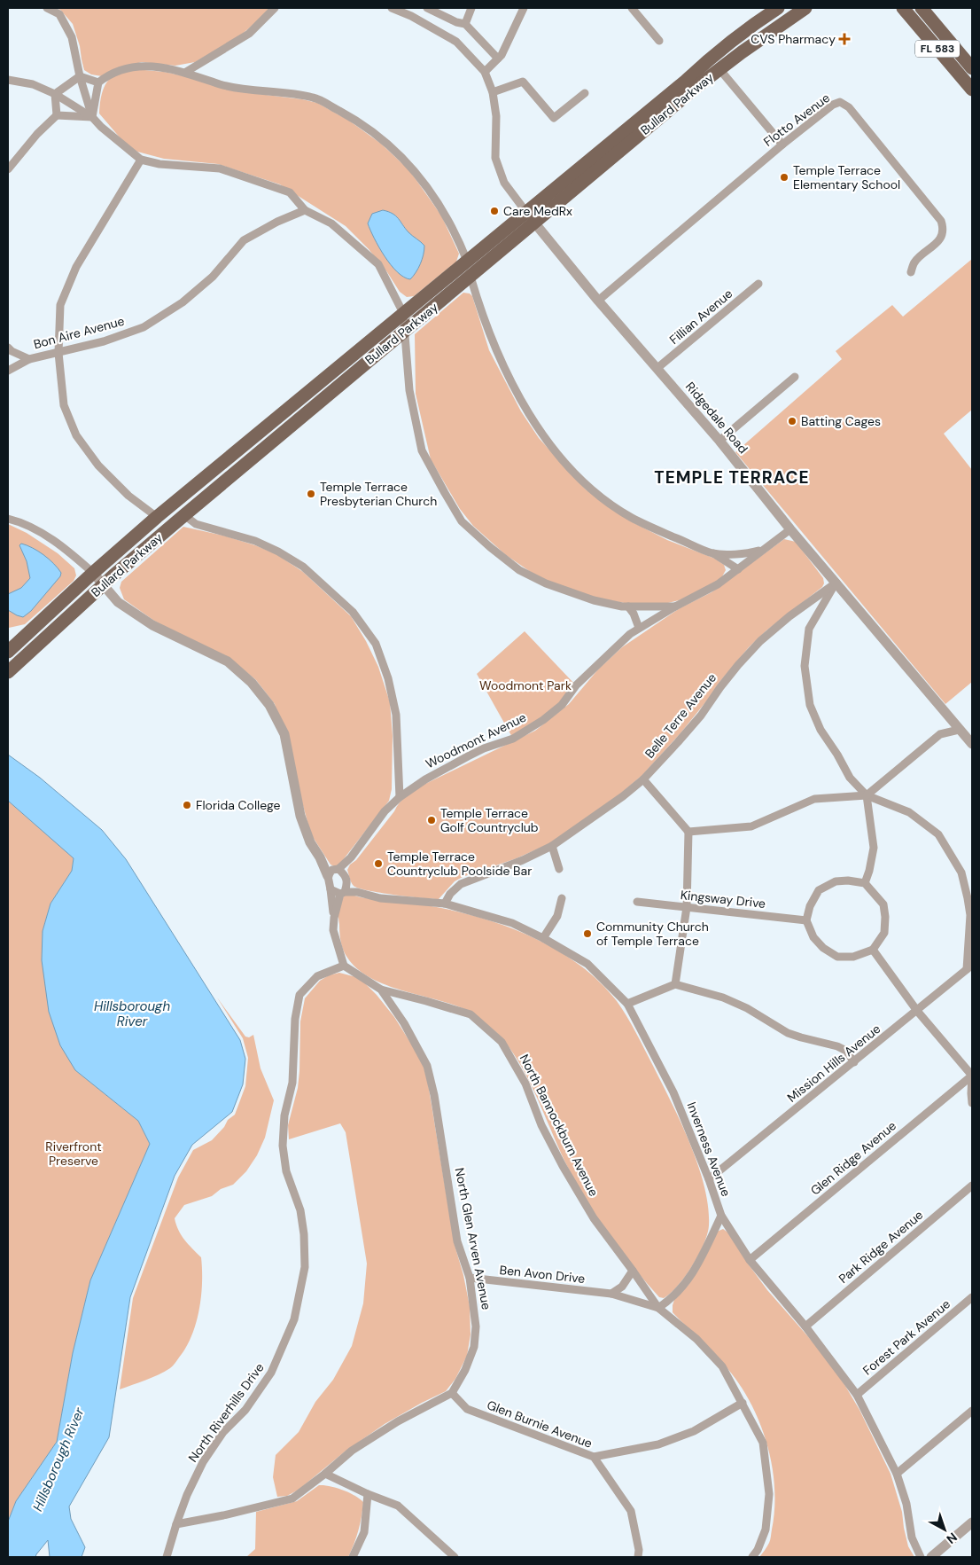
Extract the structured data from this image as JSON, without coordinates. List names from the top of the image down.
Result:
{
  "streets": {
    "main road": ["FL 583", "Bullard Parkway"],
    "street": [
      "Flotto Avenue",
      "Fillian Avenue",
      "Bon Aire Avenue",
      "Ridgedale Road",
      "Belle Terre Avenue",
      "Woodmont Avenue",
      "Kingsway Drive",
      "Mission Hills Avenue",
      "North Bannockburn Avenue",
      "Inverness Avenue",
      "Glen Ridge Avenue",
      "North Glen Arven Avenue",
      "Park Ridge Avenue",
      "Ben Avon Drive",
      "Forest Park Avenue",
      "North Riverhills Drive",
      "Glen Burnie Avenue"
    ]
  },
  "crossings": [
    ["Bullard Parkway", "Ridgedale Road"],
    ["Flotto Avenue", "Ridgedale Road"],
    ["Fillian Avenue", "Ridgedale Road"],
    ["Ridgedale Road", "Belle Terre Avenue"],
    ["Ridgedale Road", "Woodmont Avenue"],
    ["Belle Terre Avenue", "Inverness Avenue"],
    ["Woodmont Avenue", "Inverness Avenue"],
    ["Mission Hills Avenue", "Inverness Avenue"],
    ["North Bannockburn Avenue", "North Glen Arven Avenue"],
    ["North Bannockburn Avenue", "Ben Avon Drive"],
    ["Inverness Avenue", "Glen Ridge Avenue"],
    ["Inverness Avenue", "Park Ridge Avenue"],
    ["Inverness Avenue", "Forest Park Avenue"],
    ["North Glen Arven Avenue", "Ben Avon Drive"],
    ["North Glen Arven Avenue", "North Riverhills Drive"],
    ["North Glen Arven Avenue", "Glen Burnie Avenue"]
  ],
  "districts": ["TEMPLE TERRACE"],
  "water": ["Hillsborough River"],
  "parks": ["Woodmont Park", "Riverfront Preserve"],
  "places": {
    "health": ["CVS Pharmacy"],
    "other": [
      "Temple Terrace Elementary School",
      "Care MedRx",
      "Batting Cages",
      "Temple Terrace Presbyterian Church",
      "Florida College",
      "Temple Terrace Golf Countryclub",
      "Temple Terrace Countryclub Poolside Bar",
      "Community Church of Temple Terrace"
    ]
  },
  "north": "bottom right"
}
